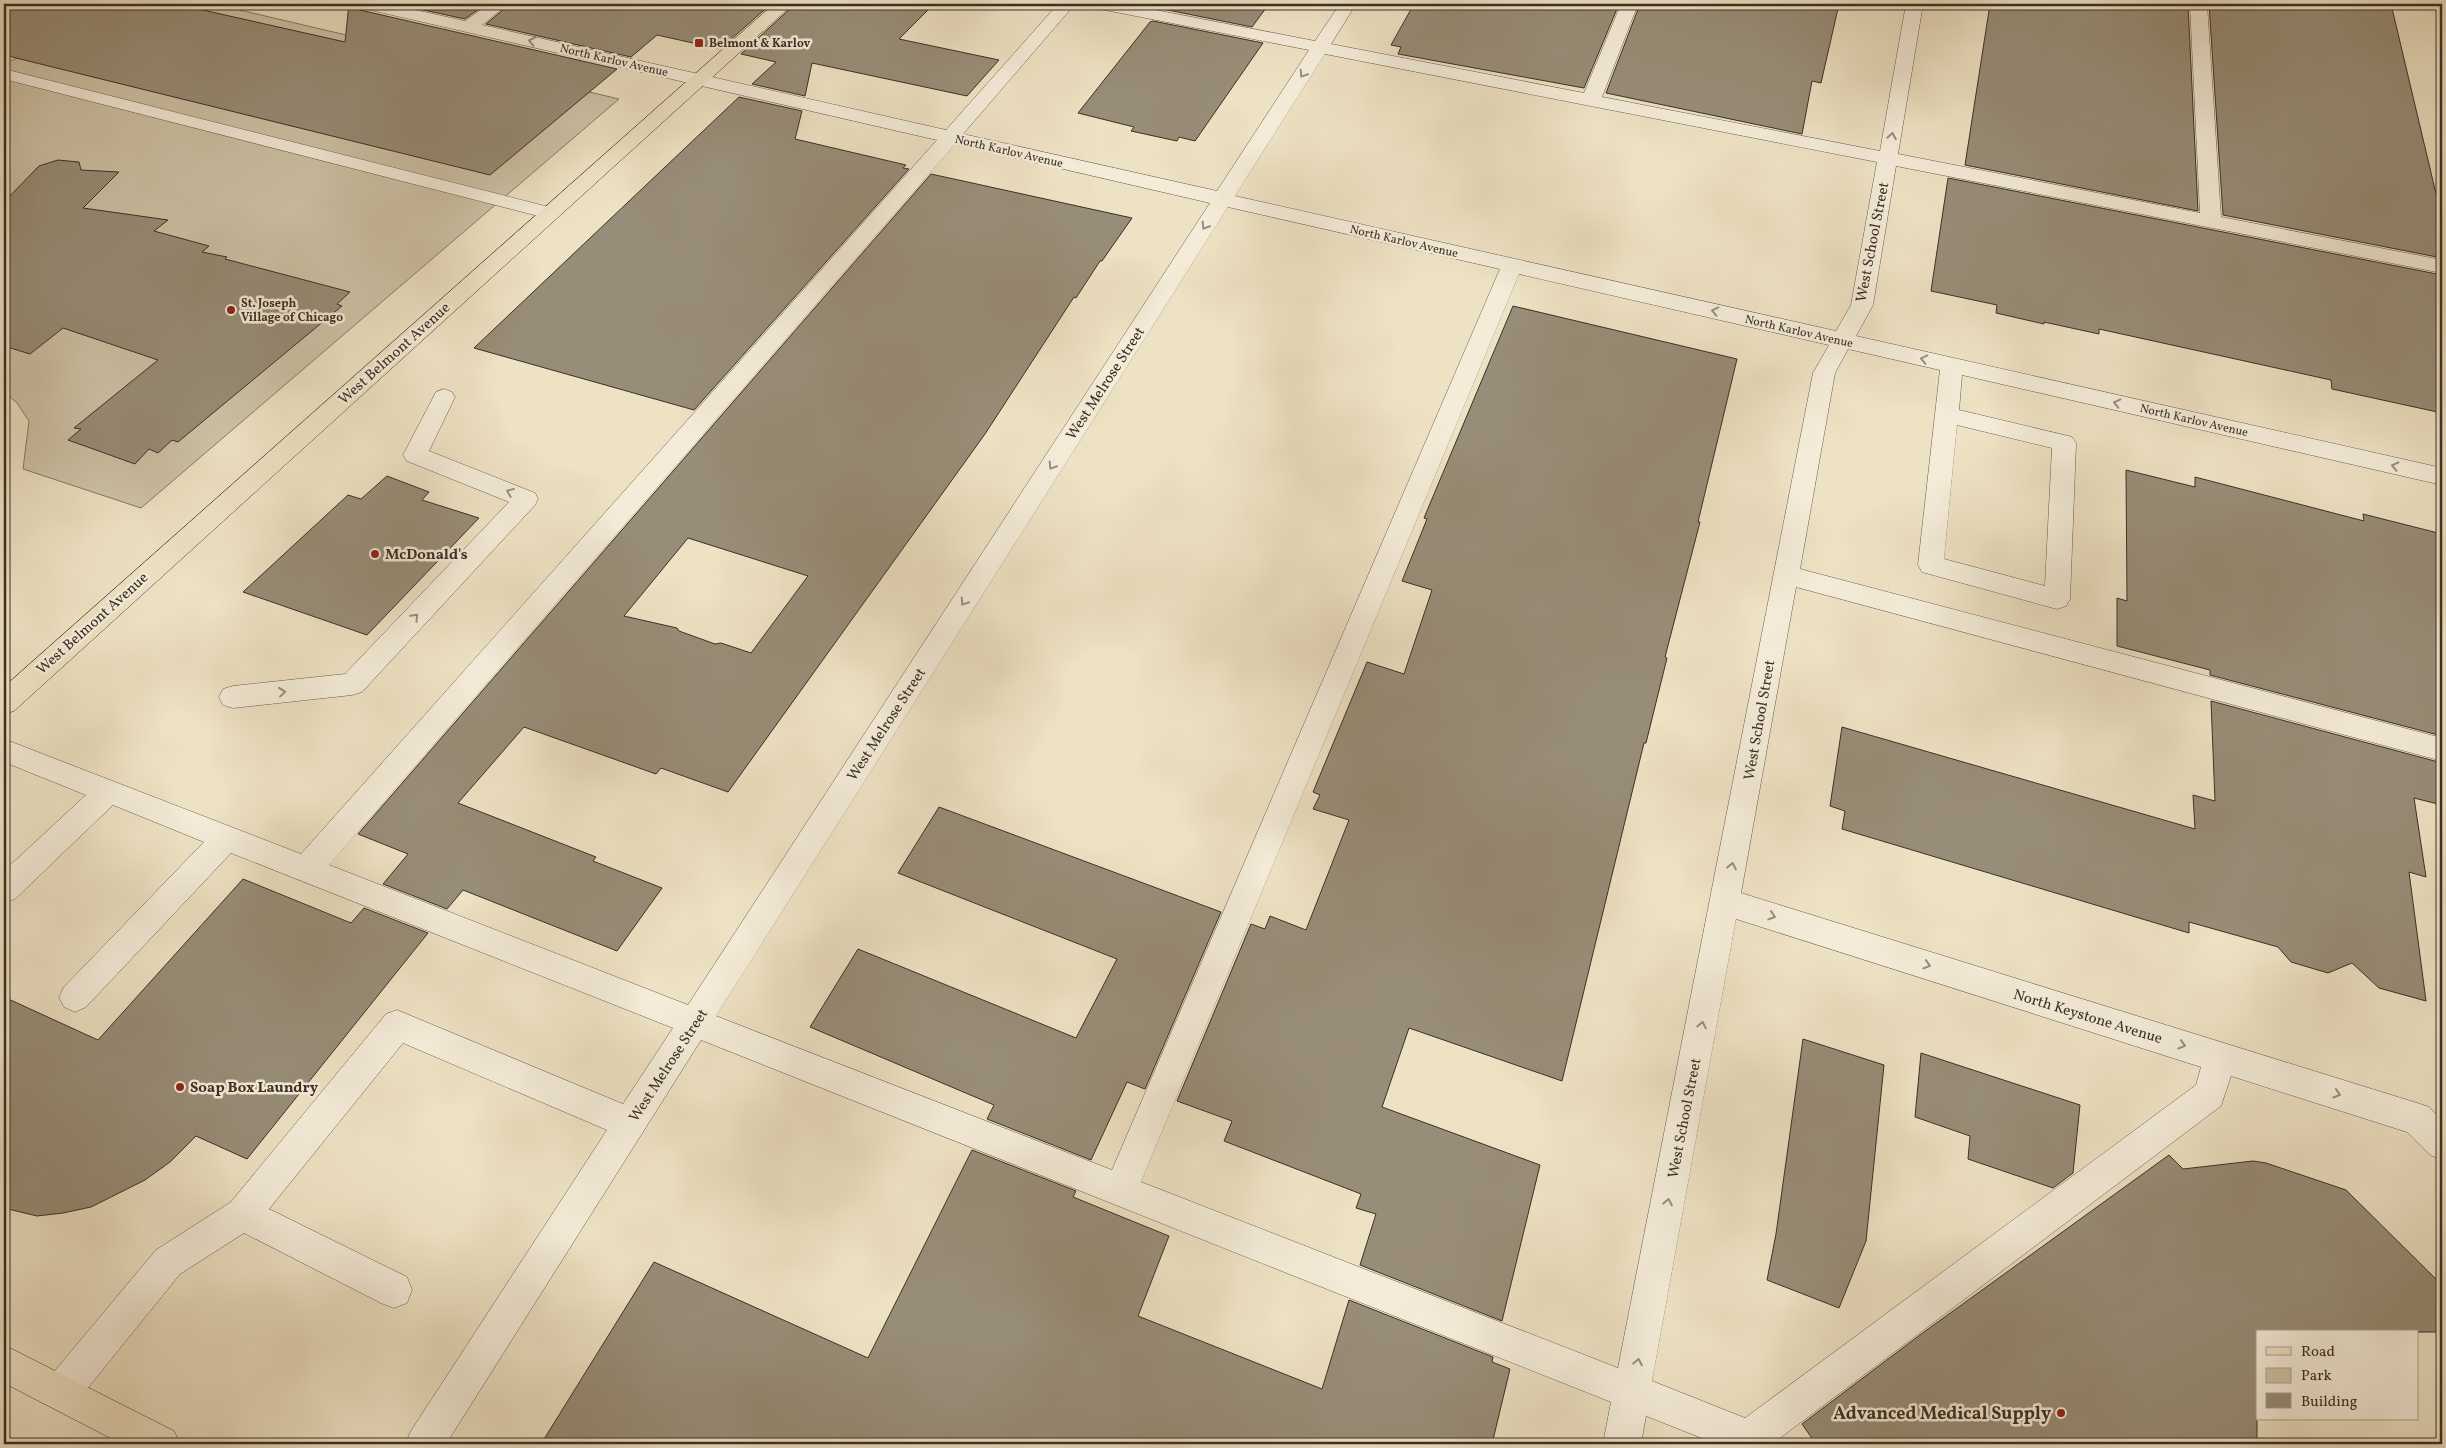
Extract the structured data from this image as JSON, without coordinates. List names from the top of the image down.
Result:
{
  "streets": {
    "main road": ["West Belmont Avenue"],
    "street": [
      "North Karlov Avenue",
      "West School Street",
      "West Melrose Street",
      "North Keystone Avenue"
    ]
  },
  "crossings": [
    ["North Karlov Avenue", "West School Street"],
    ["North Karlov Avenue", "West Belmont Avenue"],
    ["North Karlov Avenue", "West Melrose Street"],
    ["West School Street", "North Keystone Avenue"]
  ],
  "one_way": ["West School Street", "West Melrose Street", "North Keystone Avenue"],
  "places": {
    "transit": ["Belmont & Karlov"],
    "other": [
      "St. Joseph Village of Chicago",
      "McDonald's",
      "Soap Box Laundry",
      "Advanced Medical Supply"
    ]
  },
  "legend": ["Road", "Park", "Building"]
}
